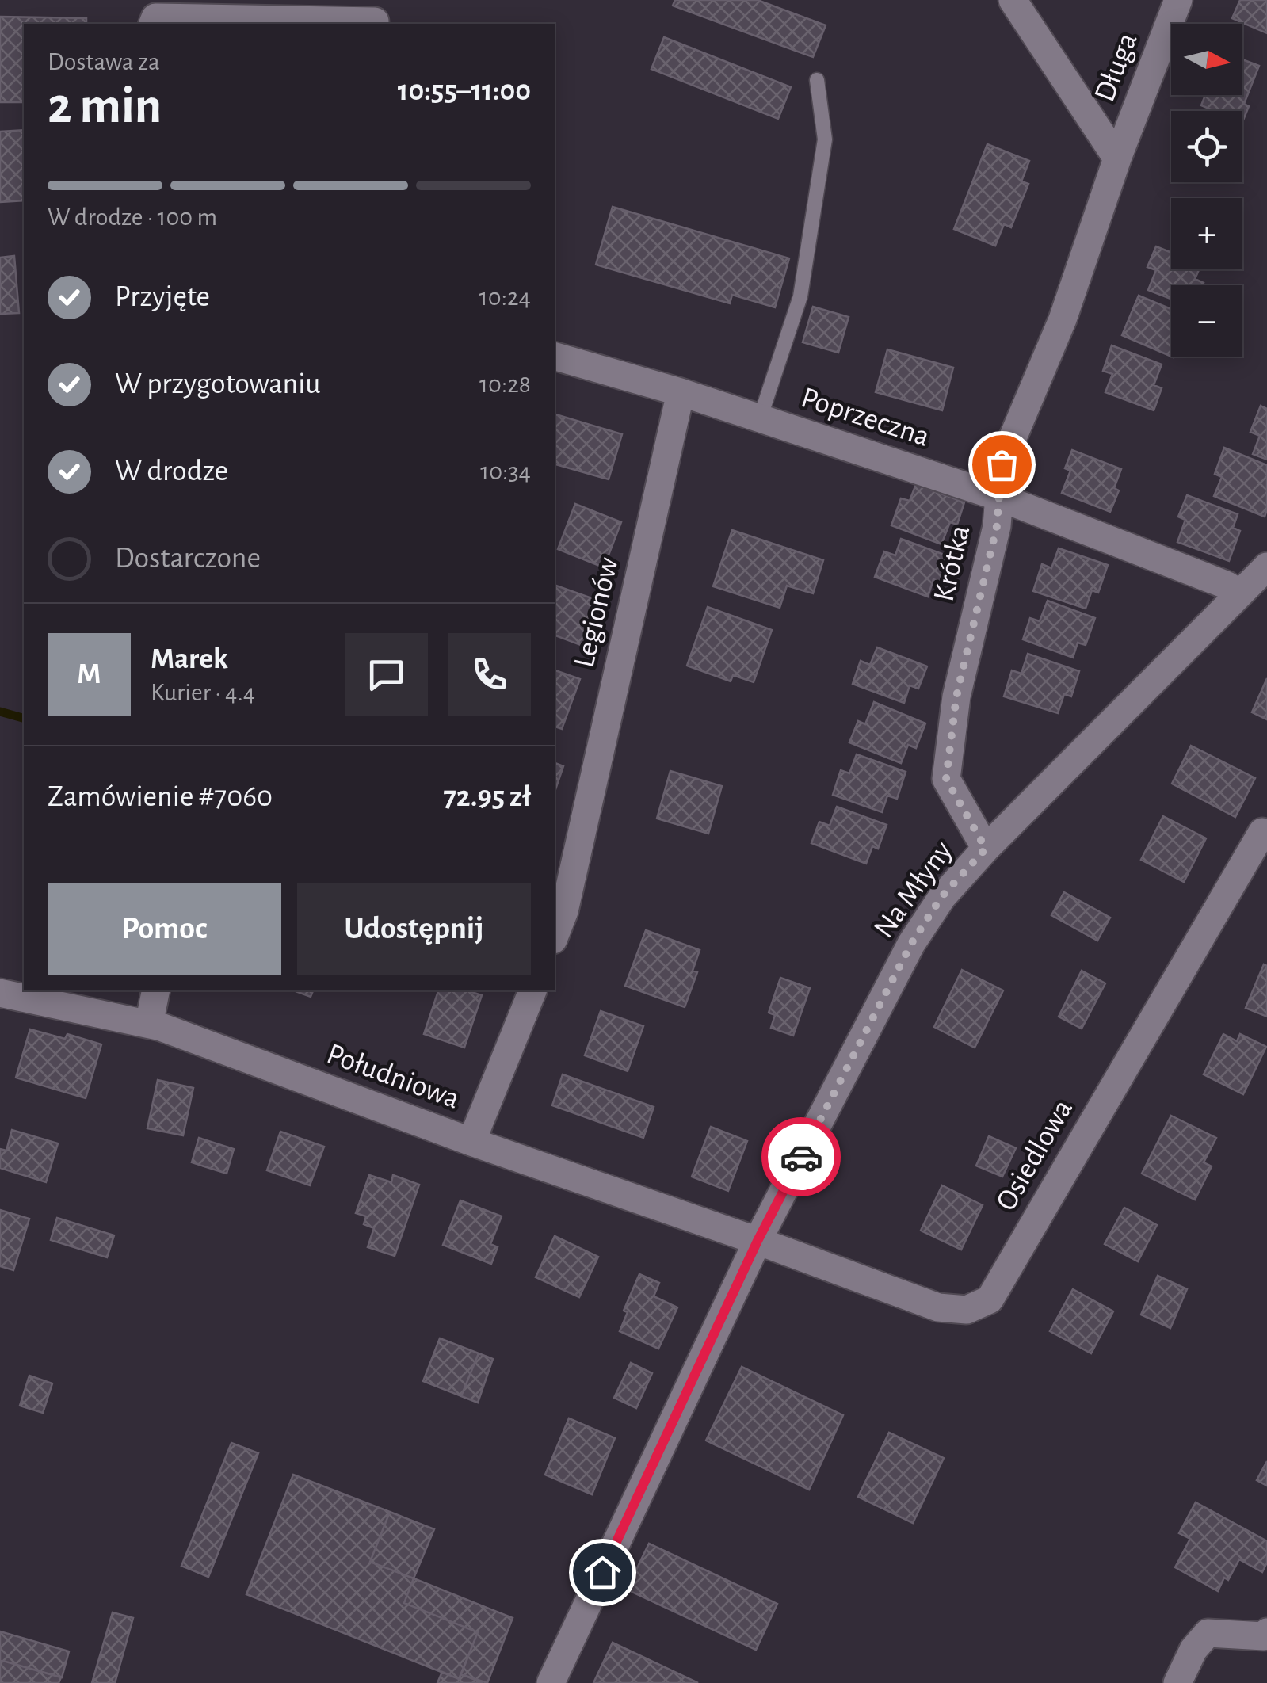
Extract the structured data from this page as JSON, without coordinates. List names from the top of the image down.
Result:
{
  "streets": {
    "street": [
      "Długa",
      "Poprzeczna",
      "Krótka",
      "Legionów",
      "Na Młyny",
      "Południowa",
      "Osiedlowa"
    ]
  },
  "crossings": [
    ["Długa", "Krótka"],
    ["Poprzeczna", "Krótka"],
    ["Poprzeczna", "Legionów"],
    ["Poprzeczna", "Na Młyny"],
    ["Krótka", "Na Młyny"],
    ["Na Młyny", "Południowa"],
    ["Na Młyny", "Osiedlowa"],
    ["Południowa", "Osiedlowa"]
  ],
  "north": "right",
  "page": {
    "map_buttons": ["+", "−"],
    "heading": ["2 min", "Dostawa za", "10:55–11:00"],
    "panel": [
      "Marek",
      "Kurier · 4.4",
      "Zamówienie #7060",
      "72.95 zł"
    ],
    "bar": "W drodze · 100 m",
    "list": [
      ["Przyjęte", "10:24"],
      ["W przygotowaniu", "10:28"],
      ["W drodze", "10:34"],
      "Dostarczone"
    ],
    "round": "M",
    "buttons": ["Pomoc", "Udostępnij"]
  }
}
